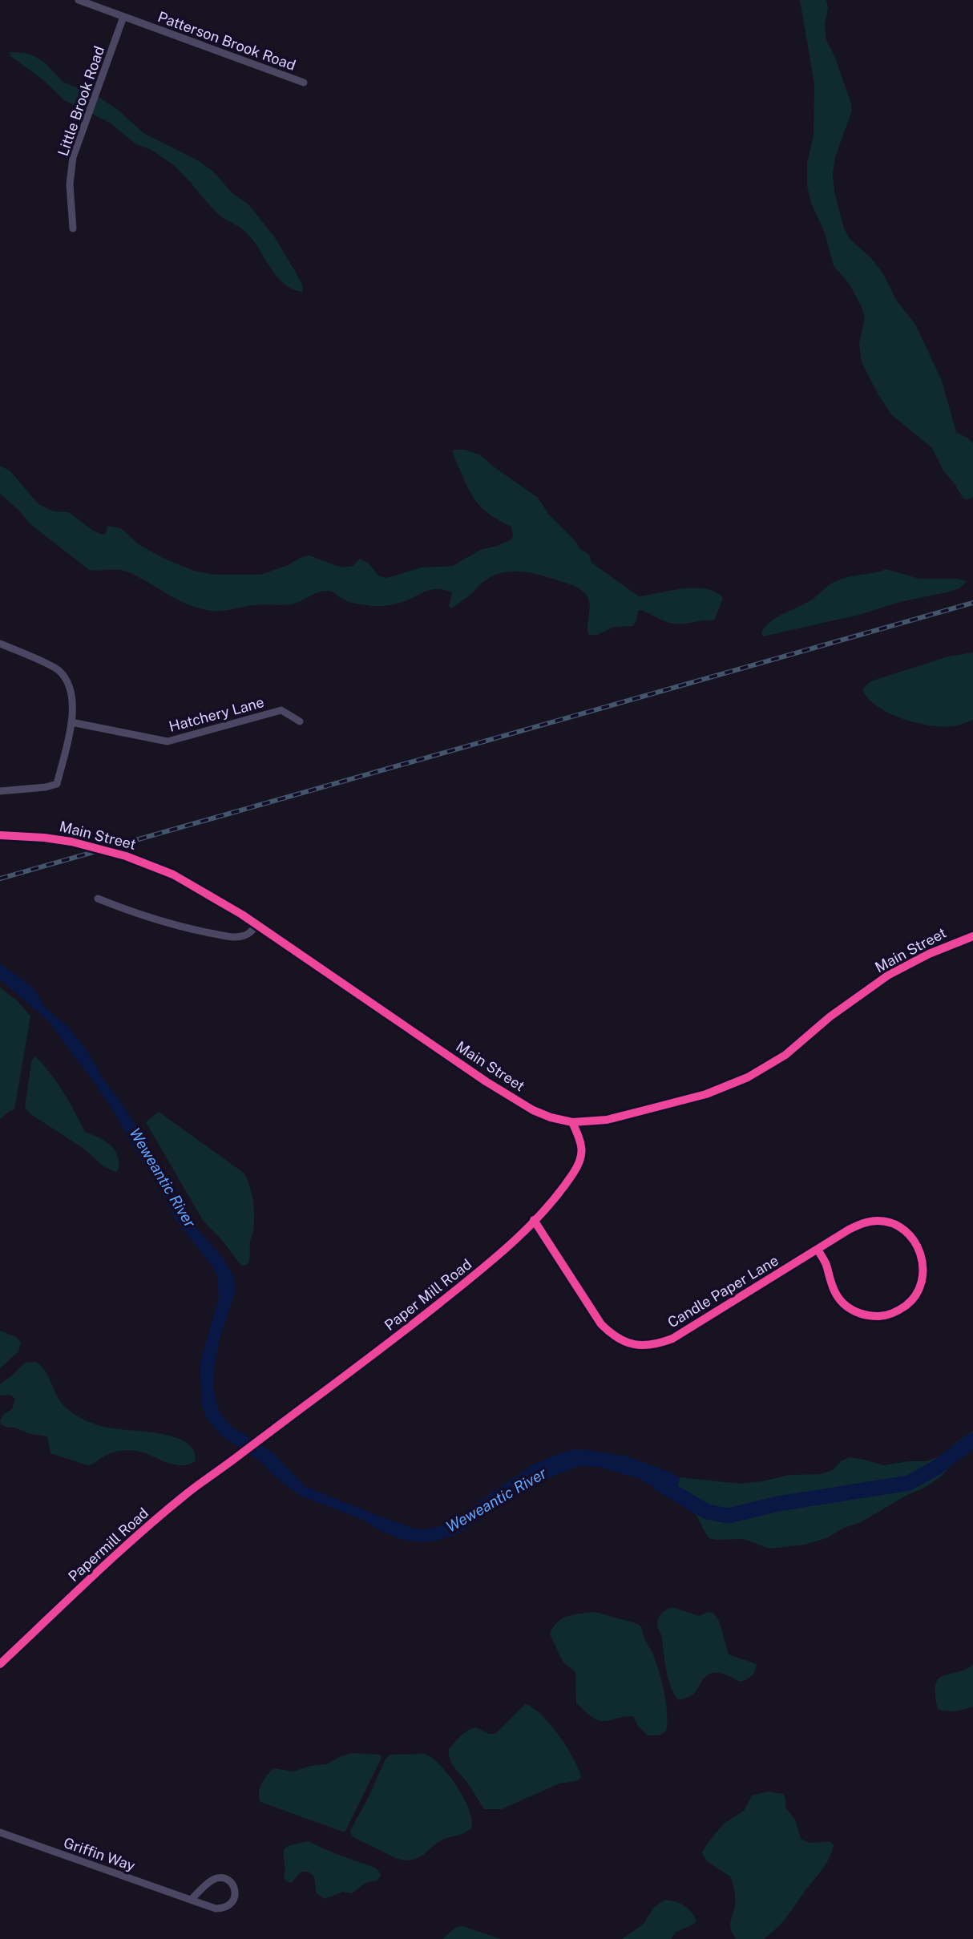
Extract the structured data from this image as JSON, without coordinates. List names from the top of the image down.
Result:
{
  "streets": {
    "street": [
      "Patterson Brook Road",
      "Little Brook Road",
      "Hatchery Lane",
      "Main Street",
      "Candle Paper Lane",
      "Paper Mill Road",
      "Papermill Road",
      "Griffin Way"
    ]
  },
  "crossings": [
    ["Patterson Brook Road", "Little Brook Road"],
    ["Main Street", "Paper Mill Road"],
    ["Candle Paper Lane", "Paper Mill Road"],
    ["Paper Mill Road", "Papermill Road"]
  ],
  "water": ["Weweantic River"]
}
